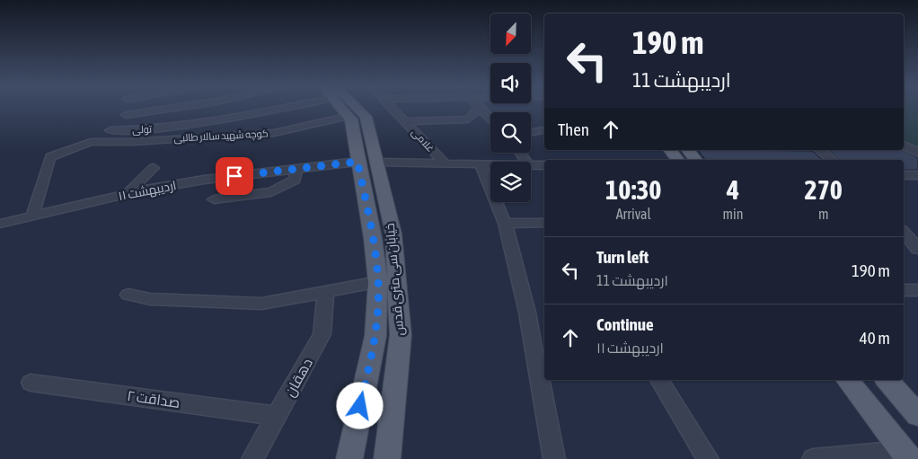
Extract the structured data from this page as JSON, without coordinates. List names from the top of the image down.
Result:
{
  "streets": {
    "main road": ["خیابان سی متری قدس"],
    "street": [
      "تولی",
      "کوچه شهید سالار طالبی",
      "غلامی",
      "۱۱ اردیبهشت",
      "دهقان",
      "صداقت ۲"
    ]
  },
  "crossings": [
    ["کوچه شهید سالار طالبی", "۱۱ اردیبهشت"],
    ["کوچه شهید سالار طالبی", "خیابان سی متری قدس"],
    ["۱۱ اردیبهشت", "خیابان سی متری قدس"],
    ["دهقان", "صداقت ۲"]
  ],
  "north": "bottom left",
  "page": {
    "turn": ["190 m", "11 اردیبهشت"],
    "then": "Then",
    "eta": [
      "10:30",
      "Arrival",
      "4",
      "min",
      "270",
      "m"
    ],
    "list": [
      {
        "name": "Turn left",
        "note": "11 اردیبهشت",
        "value": "190 m"
      },
      {
        "name": "Continue",
        "note": "۱۱ اردیبهشت",
        "value": "40 m"
      }
    ]
  }
}
